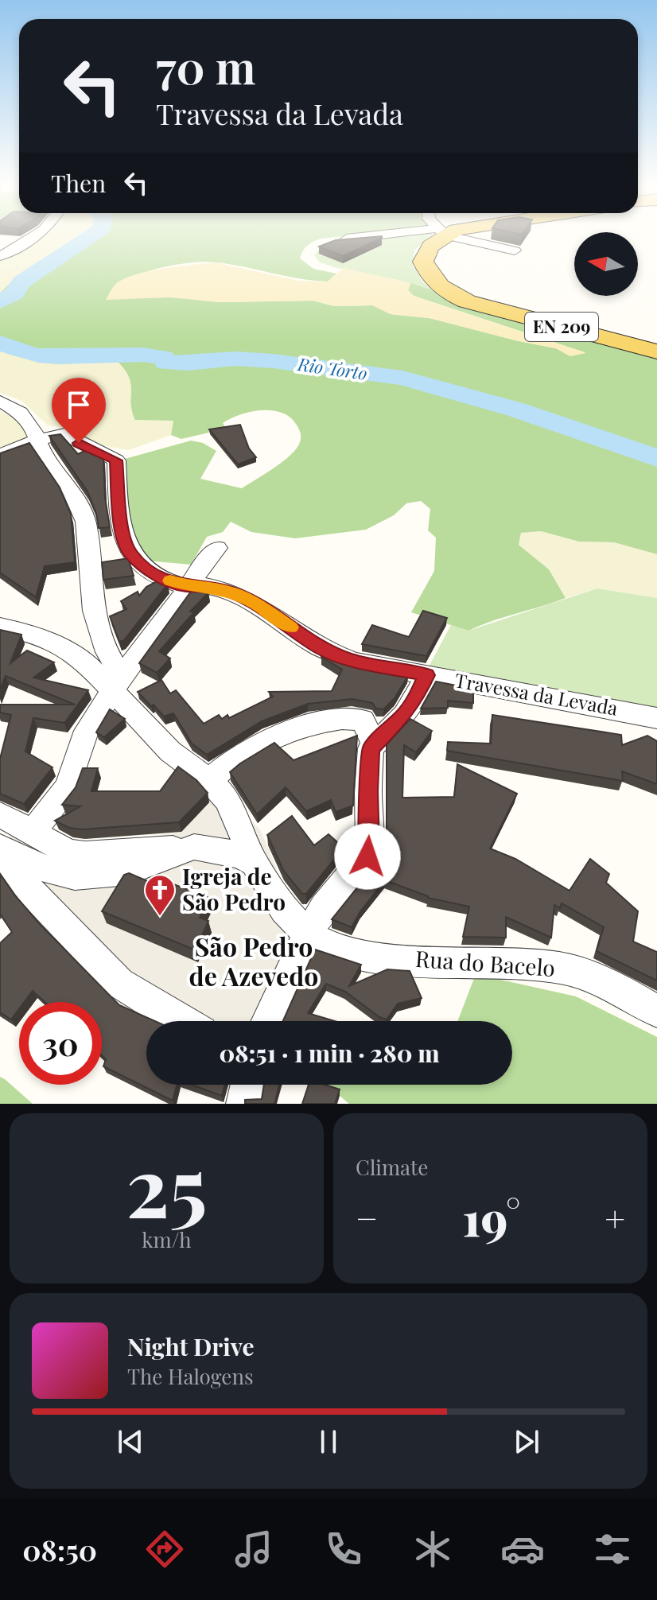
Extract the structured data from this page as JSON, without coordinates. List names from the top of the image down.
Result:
{
  "streets": {
    "main road": ["EN 209"],
    "street": ["Travessa da Levada", "Rua do Bacelo"]
  },
  "districts": ["São Pedro de Azevedo"],
  "water": ["Rio Torto"],
  "places": {
    "church": ["Igreja de São Pedro"]
  },
  "north": "left",
  "page": {
    "turn": ["70 m", "Travessa da Levada"],
    "then": "Then",
    "limit": "30",
    "trip": "08:51 · 1 min · 280 m",
    "tile": [
      ["25", "km/h"],
      "Climate"
    ],
    "heat": ["−", "19°", "+"],
    "song": ["Night Drive", "The Halogens"],
    "tabs": "08:50"
  }
}
